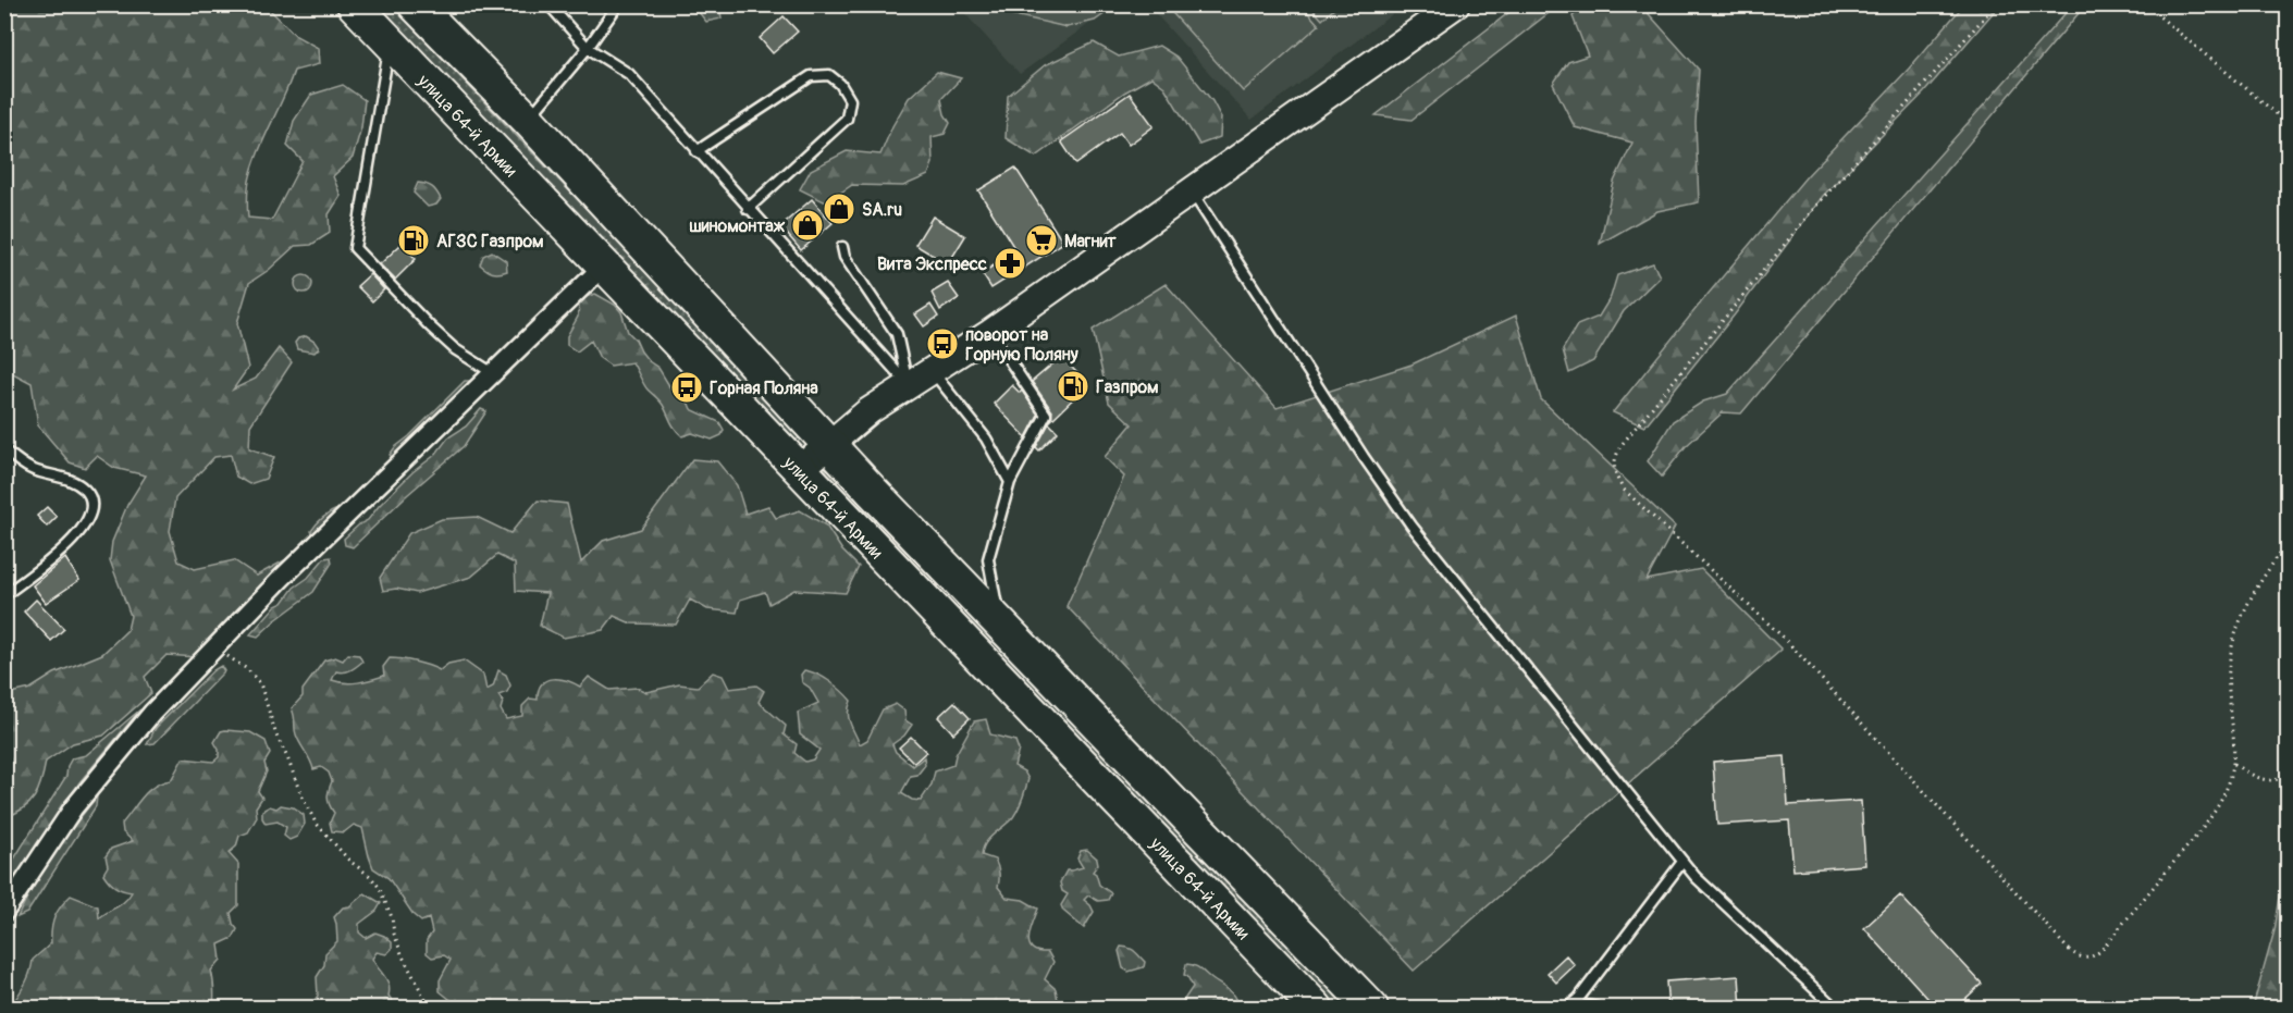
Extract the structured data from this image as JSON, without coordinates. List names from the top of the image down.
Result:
{
  "streets": {
    "highway": ["улица 64-й Армии"]
  },
  "places": {
    "shop": ["SA.ru", "шиномонтаж"],
    "fuel station": ["АГЗС Газпром", "Газпром"],
    "supermarket": ["Магнит"],
    "pharmacy": ["Вита Экспресс"],
    "bus stop": ["поворот на Горную Поляну", "Горная Поляна"]
  }
}
